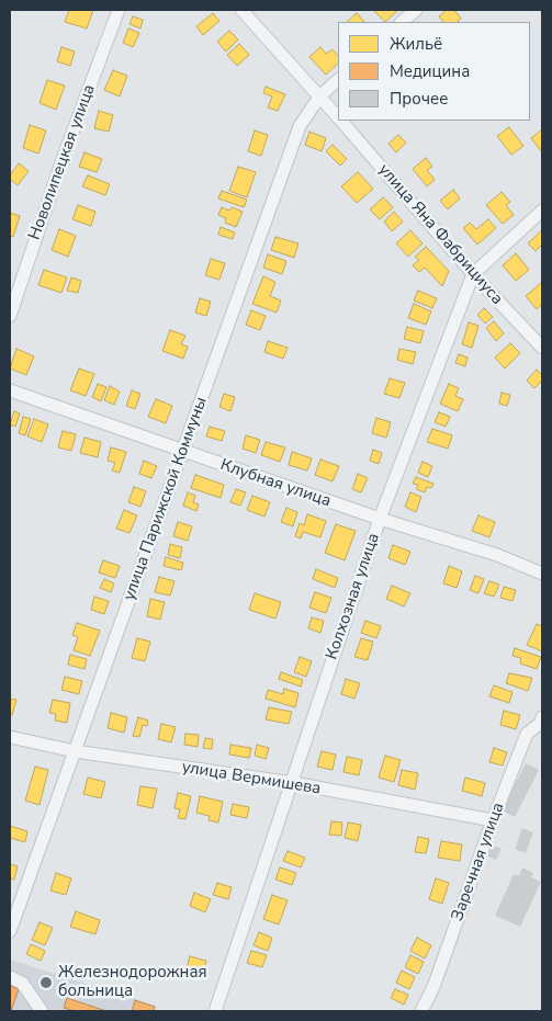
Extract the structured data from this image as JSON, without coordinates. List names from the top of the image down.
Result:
{
  "streets": {
    "street": [
      "Новолипецкая улица",
      "улица Яна Фабрициуса",
      "Клубная улица",
      "улица Парижской Коммуны",
      "Колхозная улица",
      "улица Вермишева",
      "Заречная улица"
    ]
  },
  "crossings": [
    ["улица Яна Фабрициуса", "улица Парижской Коммуны"],
    ["улица Яна Фабрициуса", "Колхозная улица"],
    ["Клубная улица", "улица Парижской Коммуны"],
    ["Клубная улица", "Колхозная улица"],
    ["улица Парижской Коммуны", "улица Вермишева"],
    ["Колхозная улица", "улица Вермишева"],
    ["улица Вермишева", "Заречная улица"]
  ],
  "places": ["Железнодорожная больница"],
  "legend": ["Жильё", "Медицина", "Прочее"]
}
